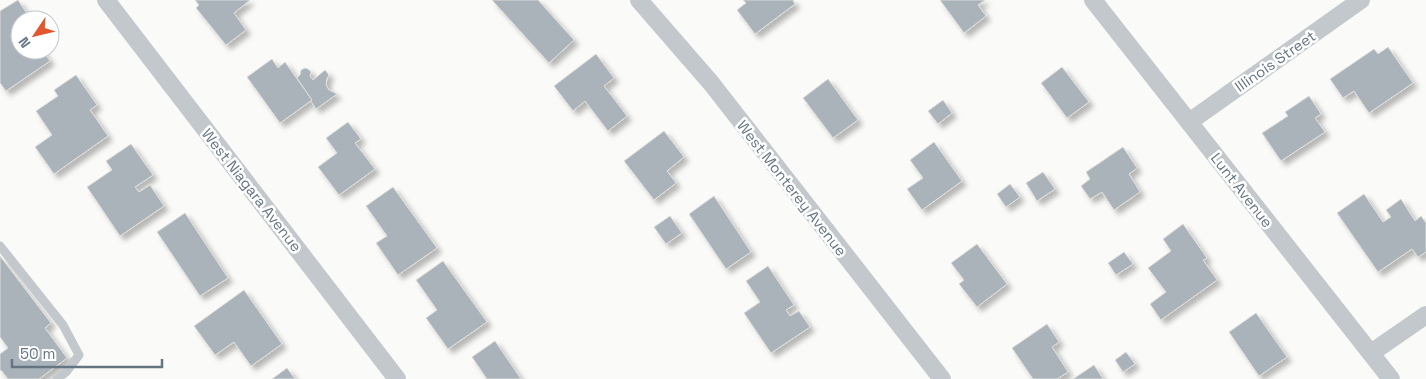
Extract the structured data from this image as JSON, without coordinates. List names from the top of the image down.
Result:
{
  "streets": {
    "street": [
      "Illinois Street",
      "West Monterey Avenue",
      "West Niagara Avenue",
      "Lunt Avenue"
    ]
  },
  "crossings": [
    ["Illinois Street", "Lunt Avenue"]
  ],
  "scale_bar": "50 m",
  "north": "bottom left"
}
